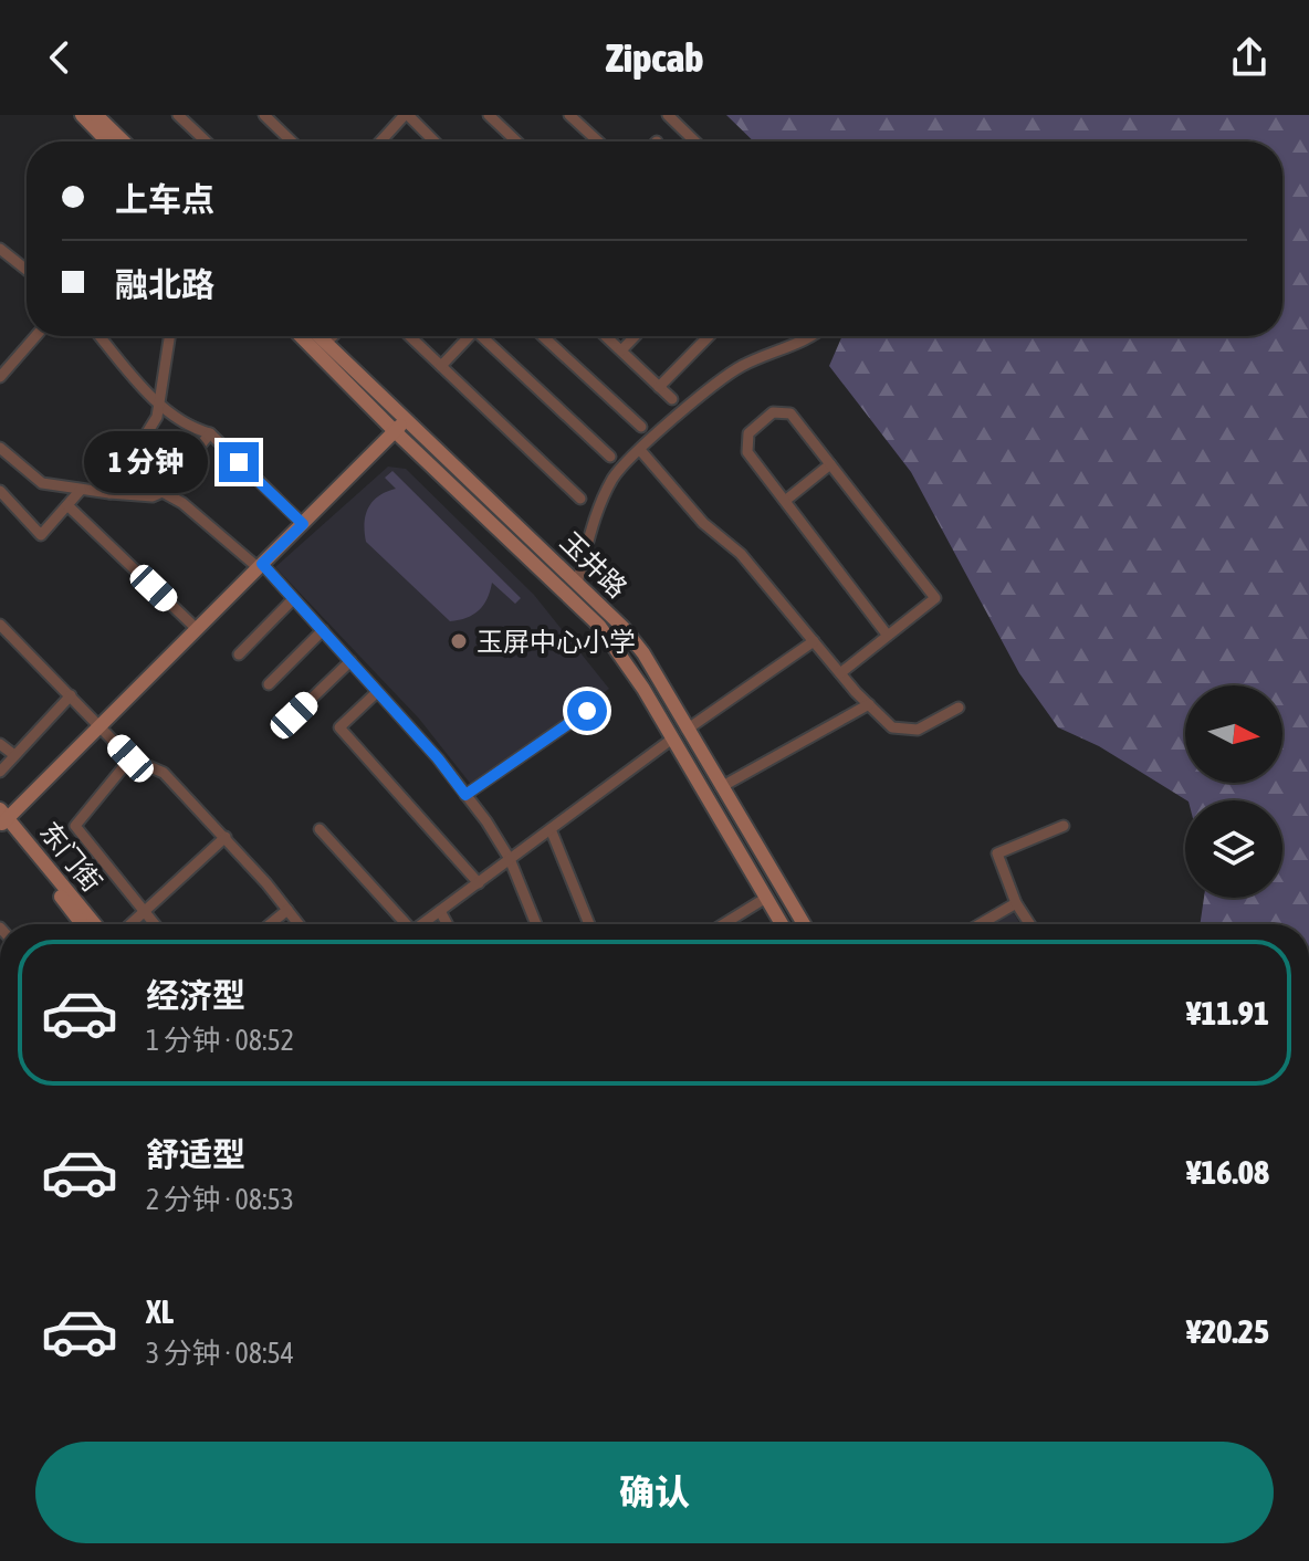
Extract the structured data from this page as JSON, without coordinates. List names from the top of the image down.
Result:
{
  "streets": {
    "street": ["玉井路", "东门街"]
  },
  "places": ["玉屏中心小学"],
  "north": "right",
  "page": {
    "header": "Zipcab",
    "banner": ["上车点", "融北路"],
    "bubble": "1 分钟",
    "list": [
      {
        "name": "经济型",
        "note": "1 分钟 · 08:52",
        "value": "¥11.91"
      },
      {
        "name": "舒适型",
        "note": "2 分钟 · 08:53",
        "value": "¥16.08"
      },
      {
        "name": "XL",
        "note": "3 分钟 · 08:54",
        "value": "¥20.25"
      }
    ],
    "buttons": "确认"
  }
}
